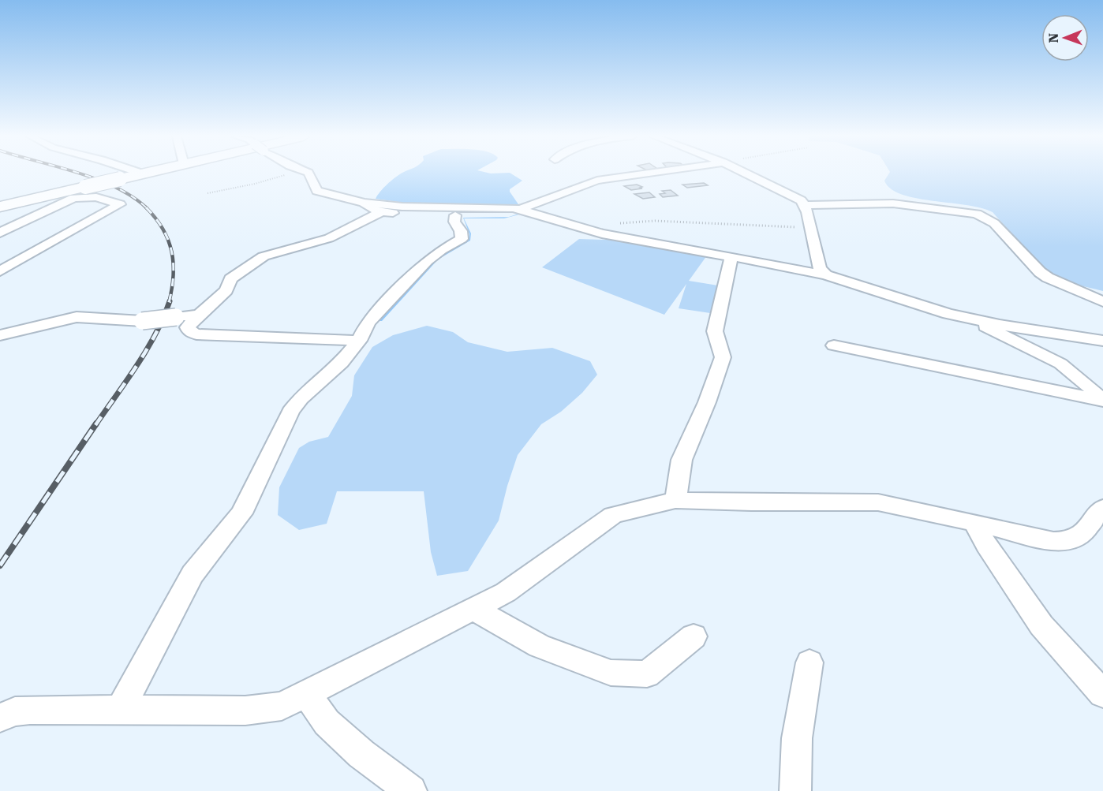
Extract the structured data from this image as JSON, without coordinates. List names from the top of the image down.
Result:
{
  "north": "left"
}
